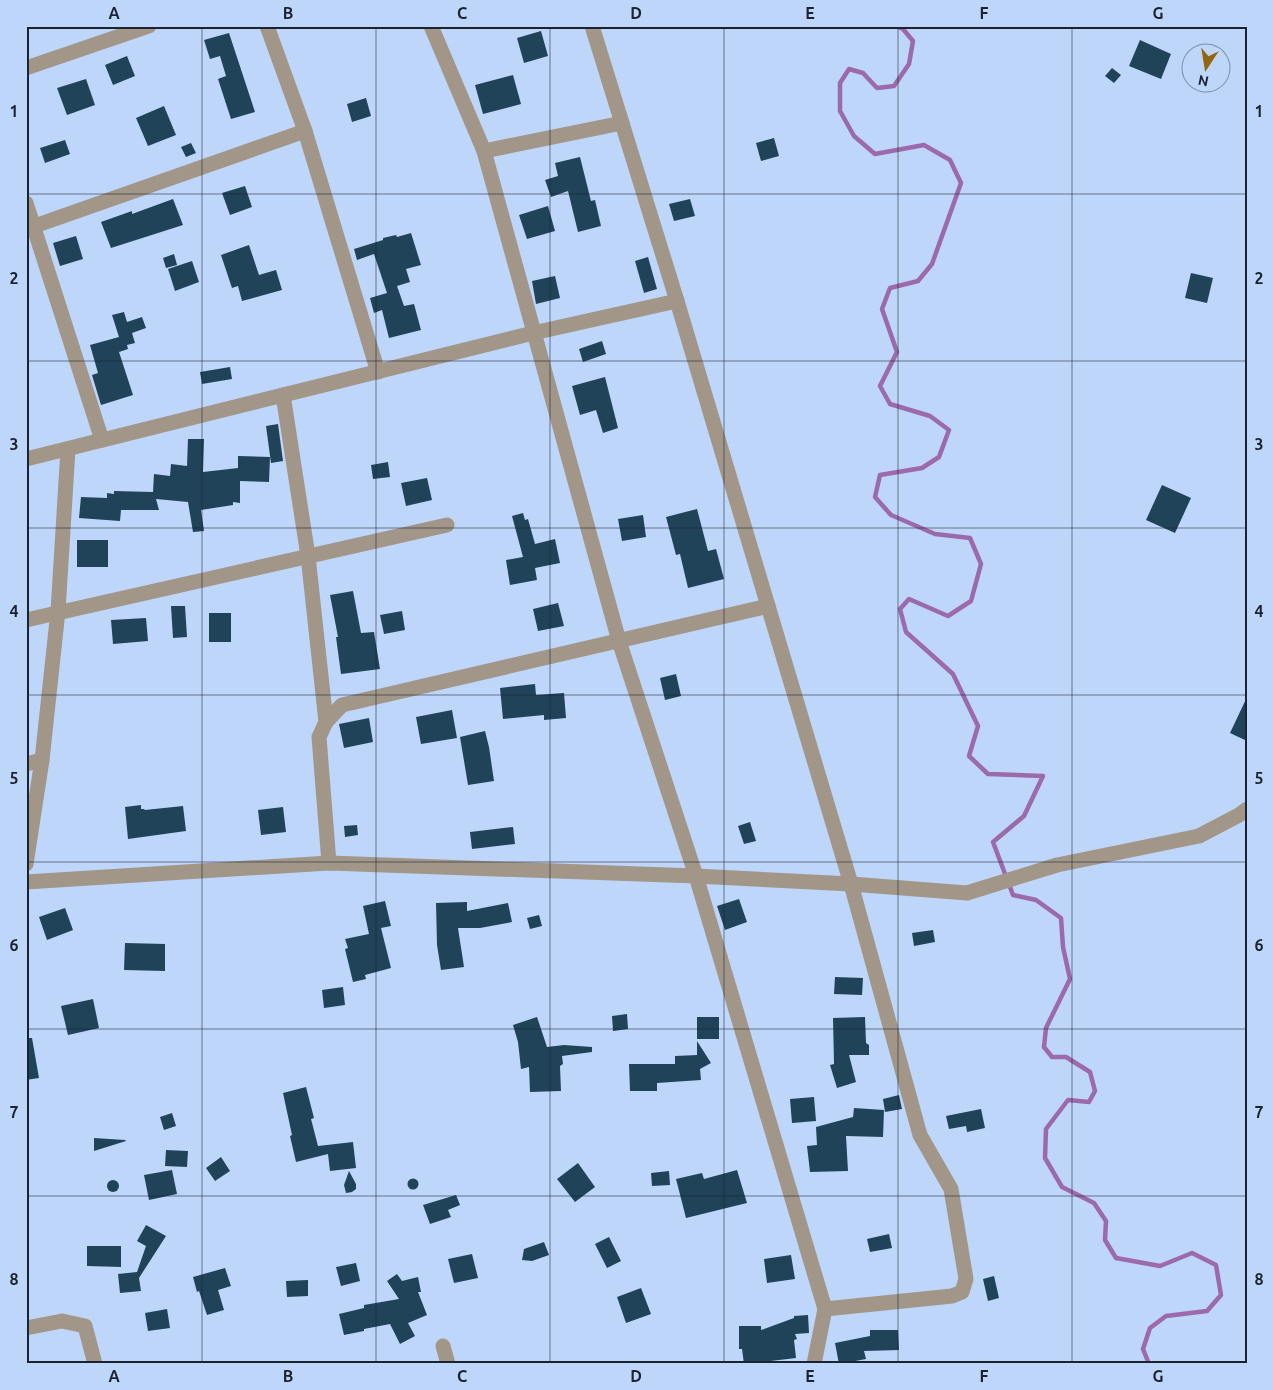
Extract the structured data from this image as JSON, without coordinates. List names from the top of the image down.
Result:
{
  "north": "bottom",
  "grid": {
    "columns": [
      "A",
      "B",
      "C",
      "D",
      "E",
      "F",
      "G"
    ],
    "rows": [
      "1",
      "2",
      "3",
      "4",
      "5",
      "6",
      "7",
      "8"
    ]
  }
}
